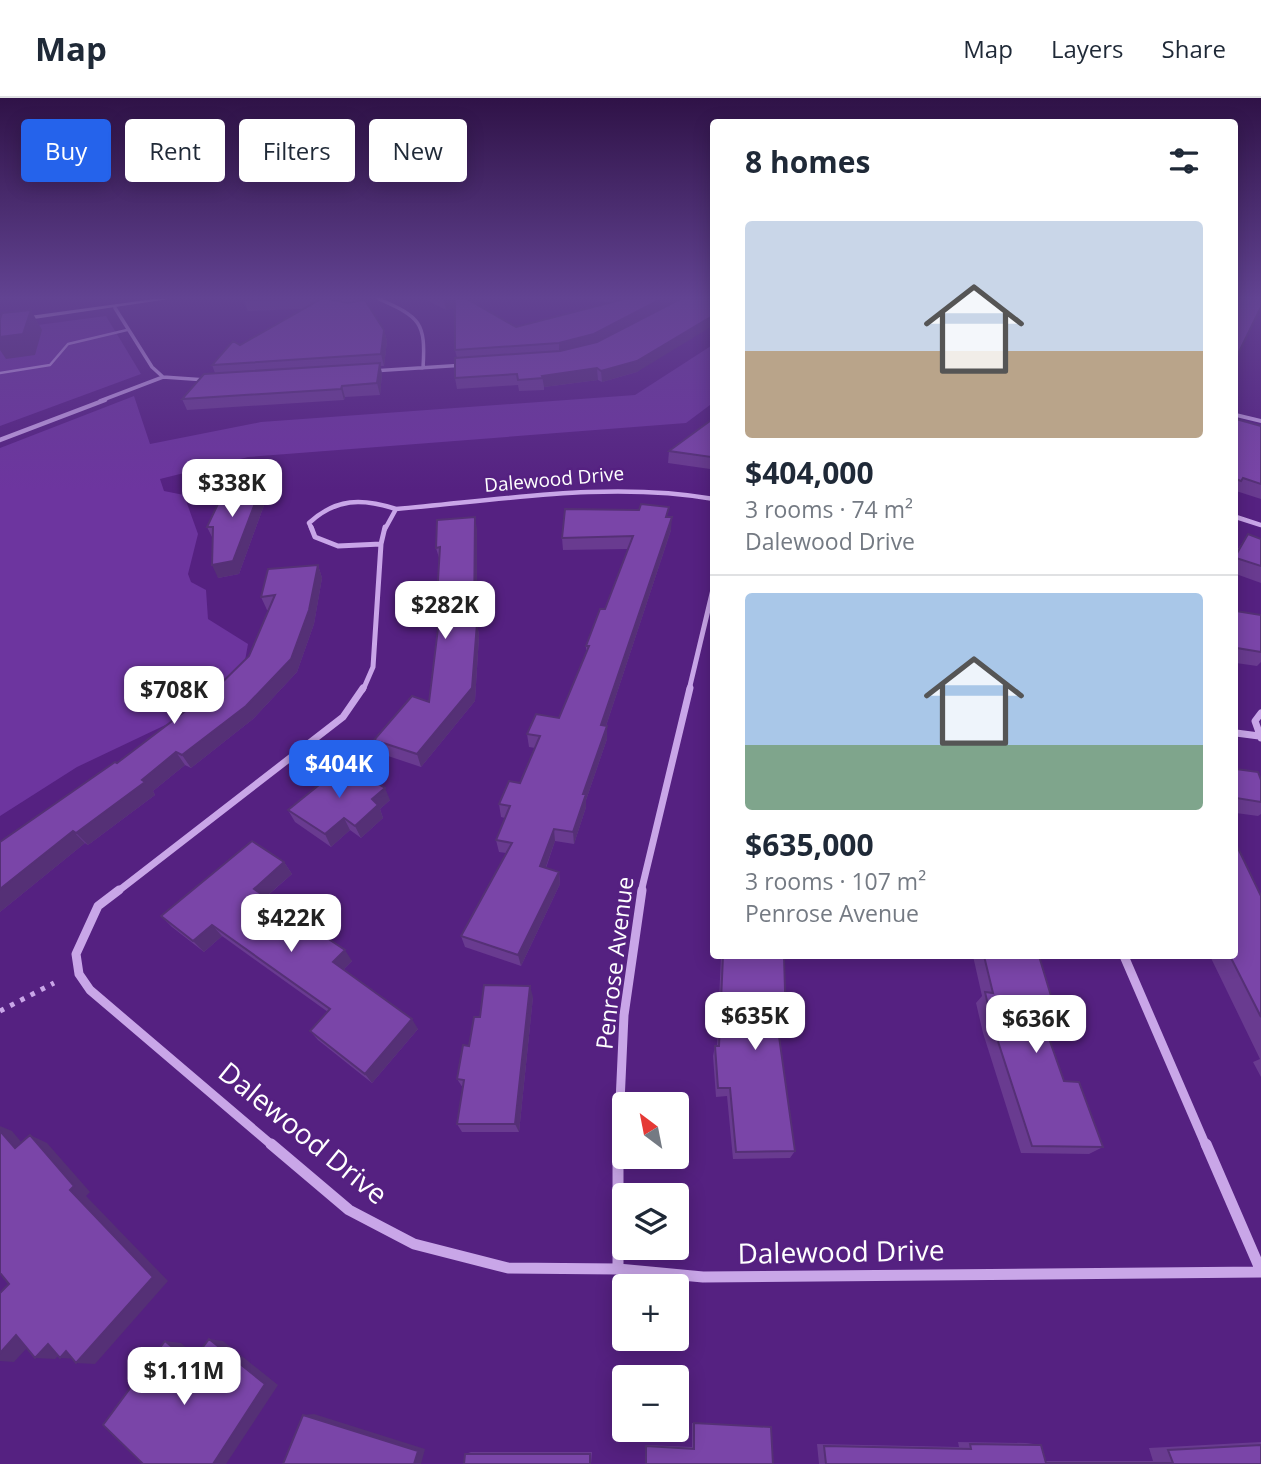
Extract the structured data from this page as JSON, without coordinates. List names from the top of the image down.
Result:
{
  "streets": {
    "street": ["Dalewood Drive", "Penrose Avenue"]
  },
  "crossings": [
    ["Dalewood Drive", "Penrose Avenue"]
  ],
  "north": "top left",
  "page": {
    "header": "Map",
    "nav": ["Map", "Layers", "Share"],
    "chip": [
      "Buy",
      "Rent",
      "Filters",
      "New"
    ],
    "heading": "8 homes",
    "list": [
      {
        "name": "$404,000",
        "note": "3 rooms · 74 m² · Dalewood Drive"
      },
      {
        "name": "$635,000",
        "note": "3 rooms · 107 m² · Penrose Avenue"
      }
    ],
    "price": [
      "$338K",
      "$282K",
      "$708K",
      "$404K",
      "$422K",
      "$635K",
      "$636K",
      "$1.11M"
    ],
    "map_buttons": ["+", "−"]
  }
}
